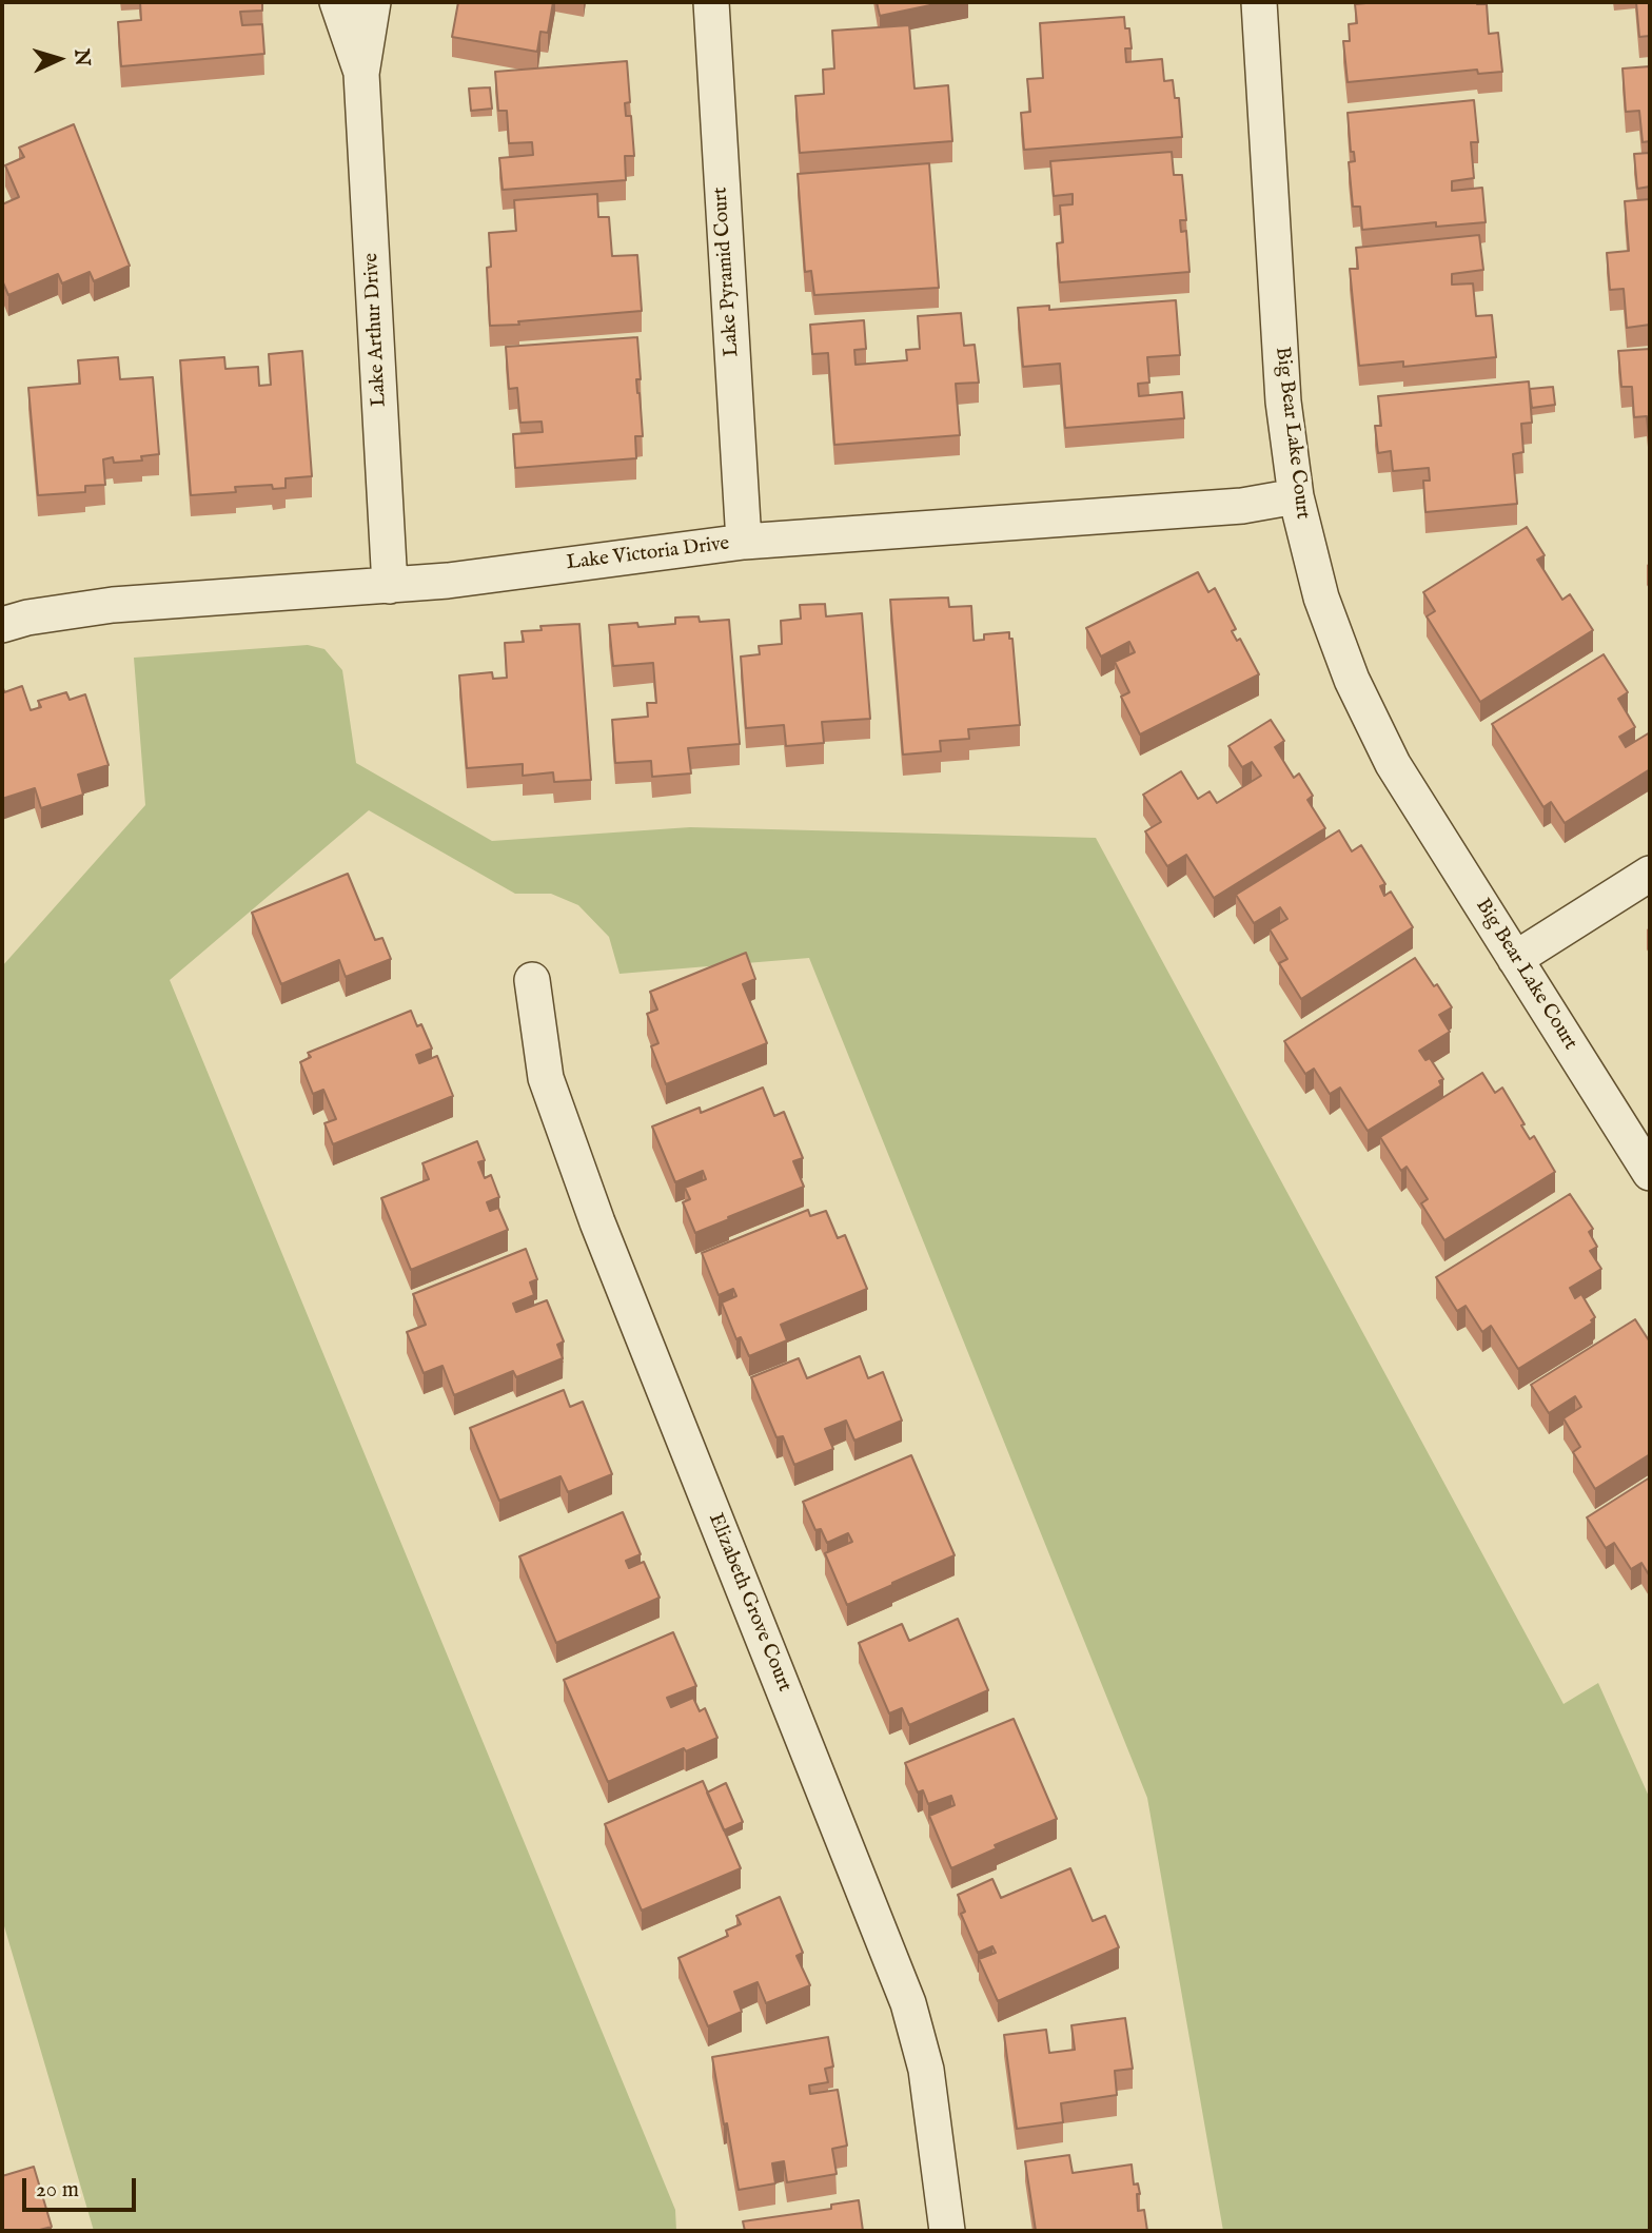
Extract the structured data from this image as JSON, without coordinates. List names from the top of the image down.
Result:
{
  "streets": {
    "street": [
      "Lake Pyramid Court",
      "Lake Arthur Drive",
      "Big Bear Lake Court",
      "Lake Victoria Drive",
      "Elizabeth Grove Court"
    ]
  },
  "crossings": [
    ["Lake Pyramid Court", "Lake Victoria Drive"],
    ["Lake Arthur Drive", "Lake Victoria Drive"],
    ["Big Bear Lake Court", "Lake Victoria Drive"]
  ],
  "scale_bar": "20 m",
  "north": "right"
}
